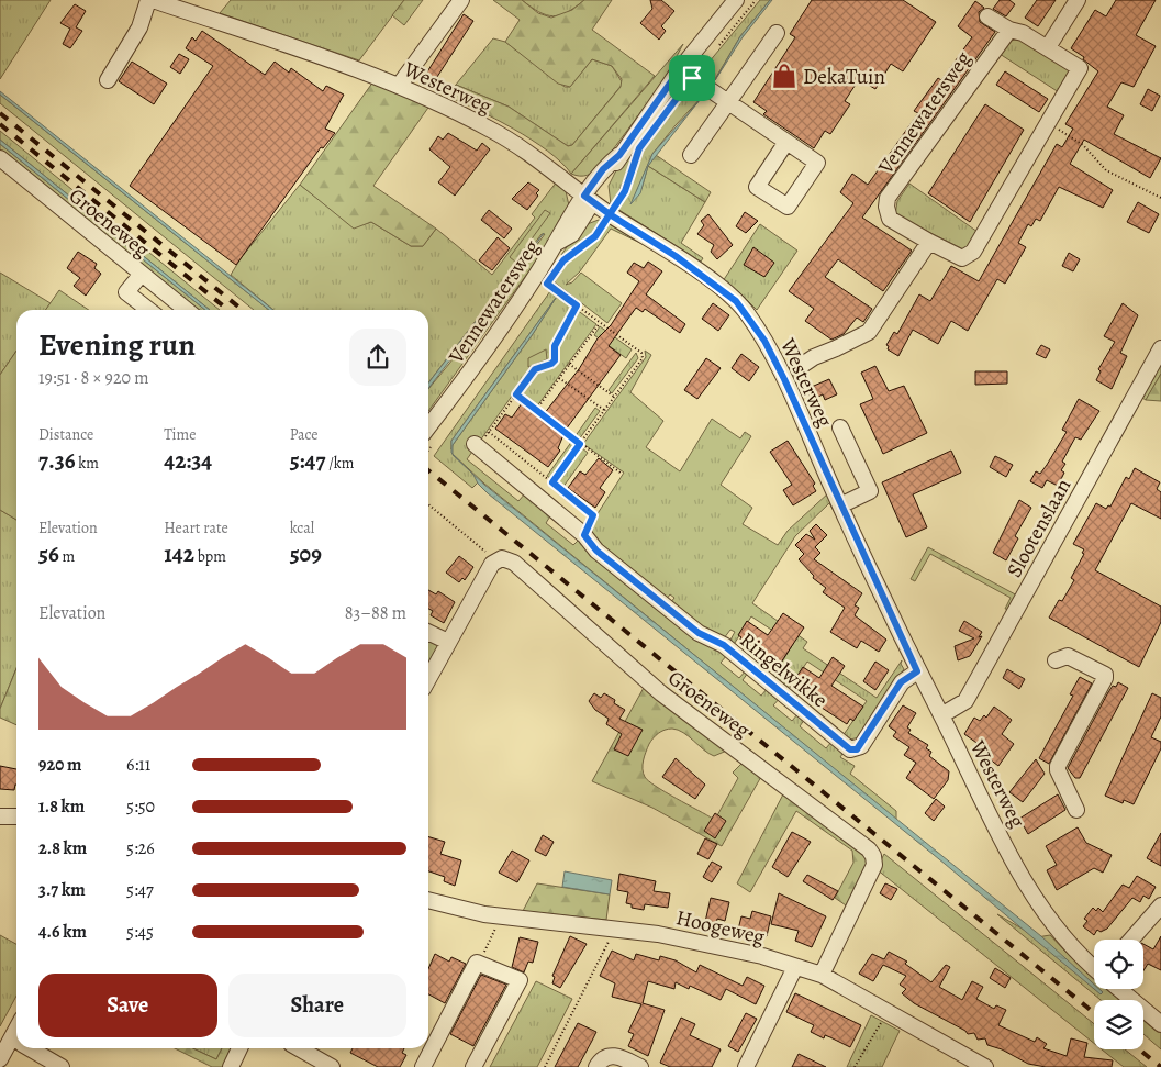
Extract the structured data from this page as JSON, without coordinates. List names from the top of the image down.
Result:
{
  "streets": {
    "street": [
      "Westerweg",
      "Vennewatersweg",
      "Groeneweg",
      "Slootenslaan",
      "Ringelwikke",
      "Hoogeweg"
    ]
  },
  "crossings": [
    ["Westerweg", "Vennewatersweg"],
    ["Westerweg", "Slootenslaan"],
    ["Westerweg", "Ringelwikke"],
    ["Groeneweg", "Hoogeweg"]
  ],
  "places": {
    "shop": ["DekaTuin"]
  },
  "page": {
    "heading": ["Evening run", "19:51 · 8 × 920 m"],
    "stats": [
      ["Distance", "7.36 km"],
      ["Time", "42:34"],
      ["Pace", "5:47 /km"],
      ["Elevation", "56 m"],
      ["Heart rate", "142 bpm"],
      ["kcal", "509"]
    ],
    "chart": ["Elevation", "83–88 m"],
    "list": [
      {
        "name": "920 m",
        "note": "6:11"
      },
      {
        "name": "1.8 km",
        "note": "5:50"
      },
      {
        "name": "2.8 km",
        "note": "5:26"
      },
      {
        "name": "3.7 km",
        "note": "5:47"
      },
      {
        "name": "4.6 km",
        "note": "5:45"
      }
    ],
    "buttons": ["Save", "Share"]
  }
}
